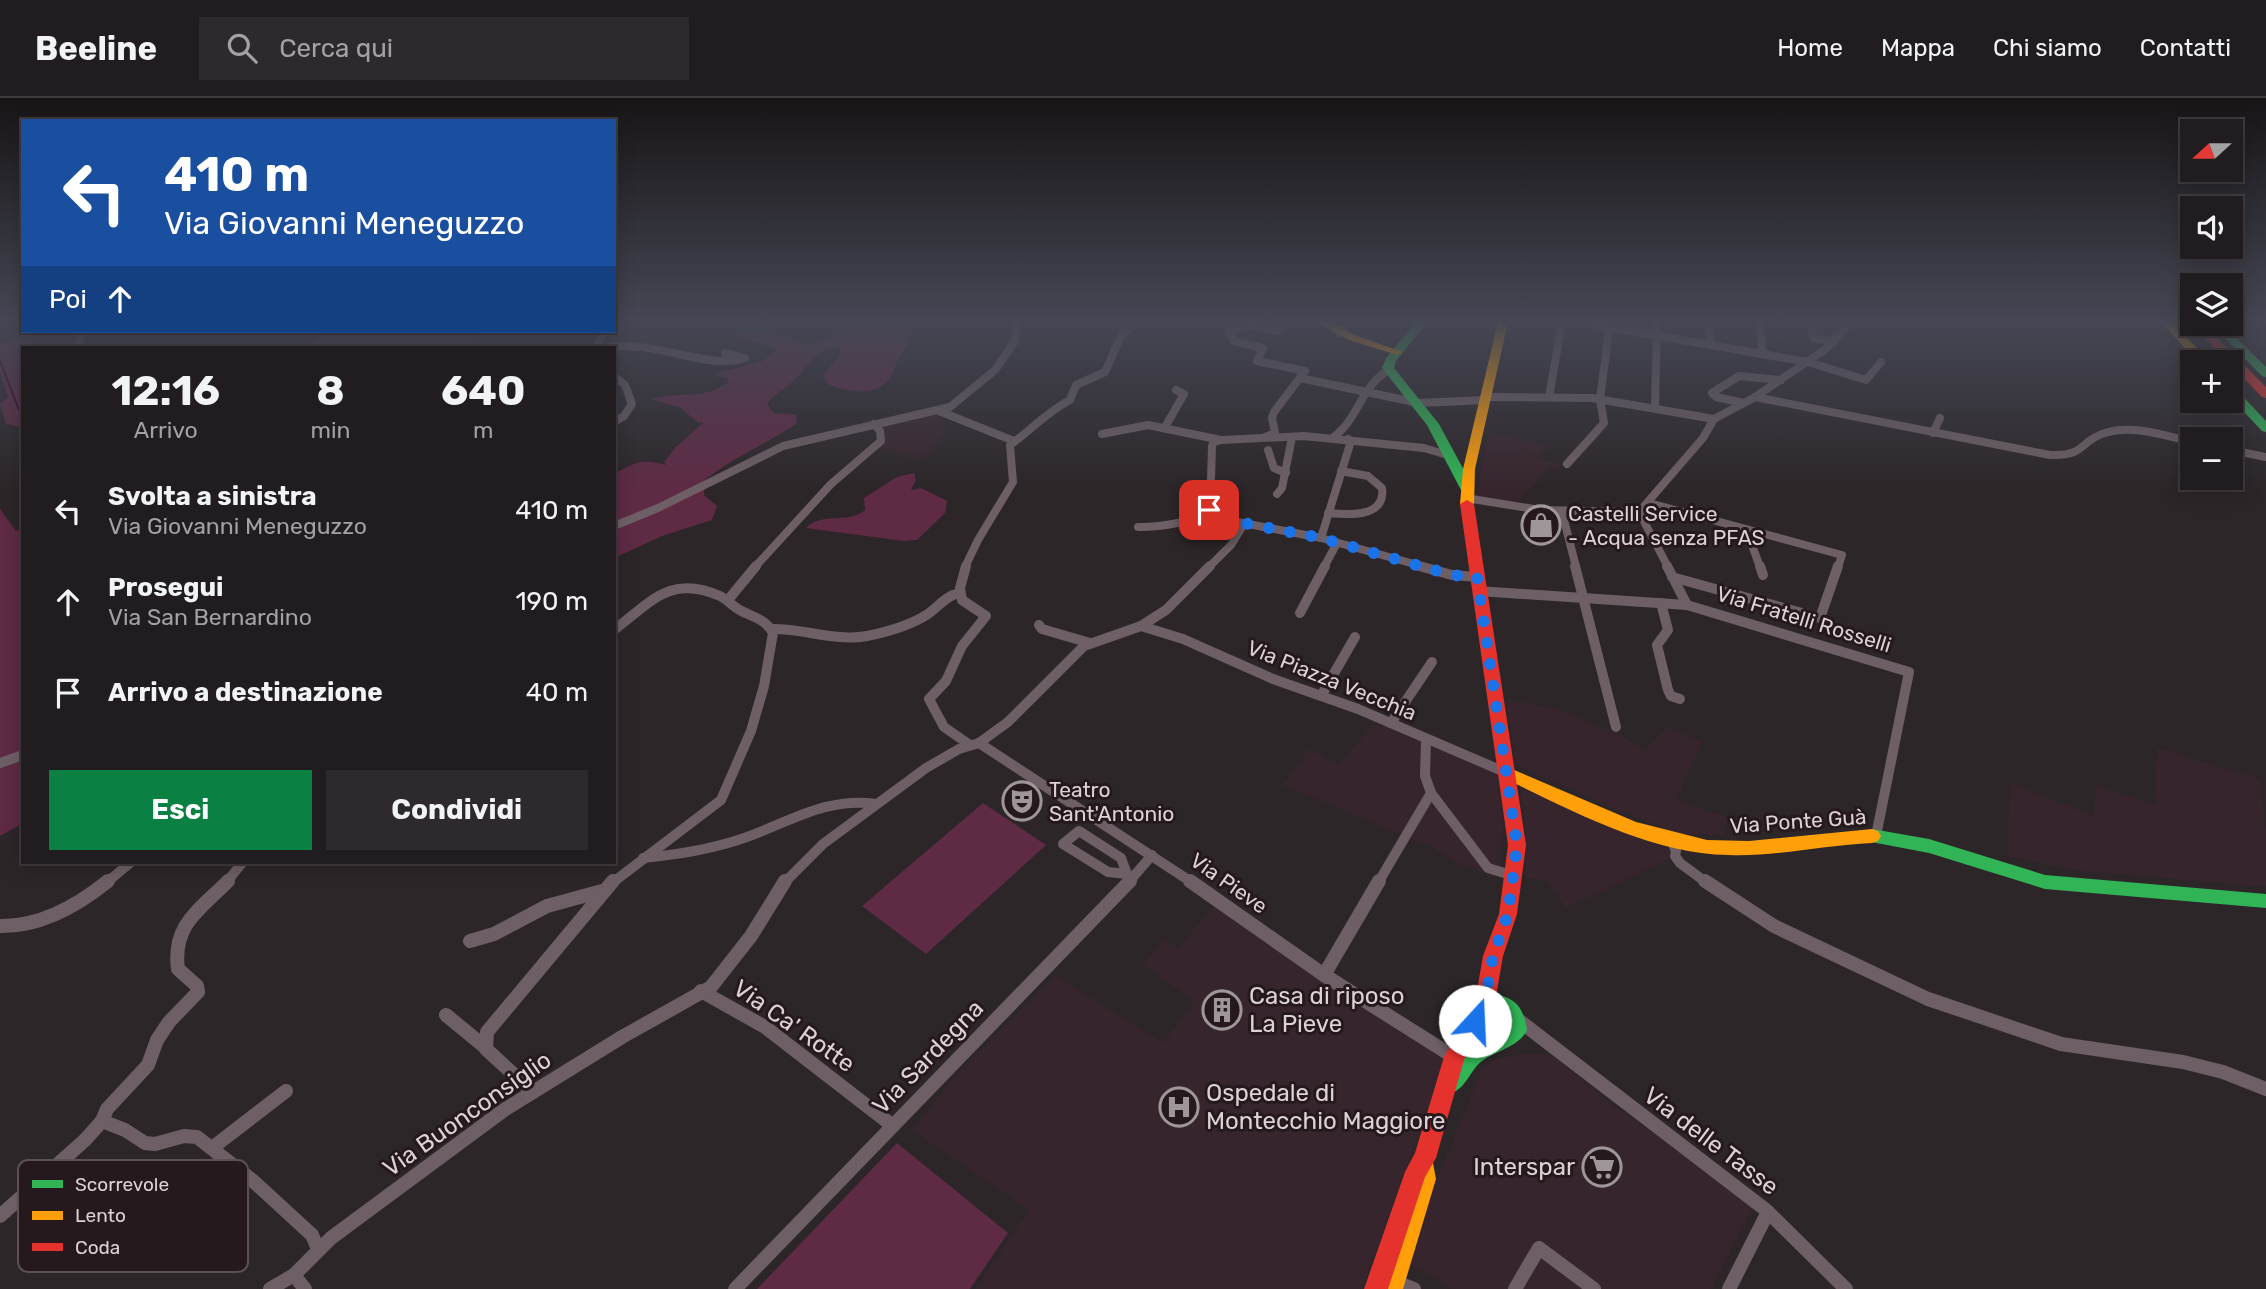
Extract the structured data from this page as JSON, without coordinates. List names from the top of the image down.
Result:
{
  "streets": {
    "main road": ["Via Ponte Guà"],
    "street": [
      "Via Fratelli Rosselli",
      "Via Piazza Vecchia",
      "Via Pieve",
      "Via Ca' Rotte",
      "Via Sardegna",
      "Via Buonconsiglio",
      "Via delle Tasse"
    ]
  },
  "crossings": [
    ["Via Fratelli Rosselli", "Via Ponte Guà"],
    ["Via Piazza Vecchia", "Via Ponte Guà"],
    ["Via Pieve", "Via Sardegna"],
    ["Via Pieve", "Via Buonconsiglio"],
    ["Via Ca' Rotte", "Via Sardegna"],
    ["Via Ca' Rotte", "Via Buonconsiglio"]
  ],
  "places": {
    "shop": ["Castelli Service - Acqua senza PFAS"],
    "theatre": ["Teatro Sant'Antonio"],
    "building": ["Casa di riposo La Pieve"],
    "hospital": ["Ospedale di Montecchio Maggiore"],
    "supermarket": ["Interspar"]
  },
  "legend": ["Scorrevole", "Lento", "Coda"],
  "north": "left",
  "page": {
    "header": "Beeline",
    "search": "Cerca qui",
    "nav": [
      "Home",
      "Mappa",
      "Chi siamo",
      "Contatti"
    ],
    "map_buttons": ["+", "−"],
    "turn": ["410 m", "Via Giovanni Meneguzzo"],
    "then": "Poi",
    "eta": [
      "12:16",
      "Arrivo",
      "8",
      "min",
      "640",
      "m"
    ],
    "list": [
      {
        "name": "Svolta a sinistra",
        "note": "Via Giovanni Meneguzzo",
        "value": "410 m"
      },
      {
        "name": "Prosegui",
        "note": "Via San Bernardino",
        "value": "190 m"
      },
      {
        "name": "Arrivo a destinazione",
        "value": "40 m"
      }
    ],
    "buttons": ["Esci", "Condividi"]
  }
}
